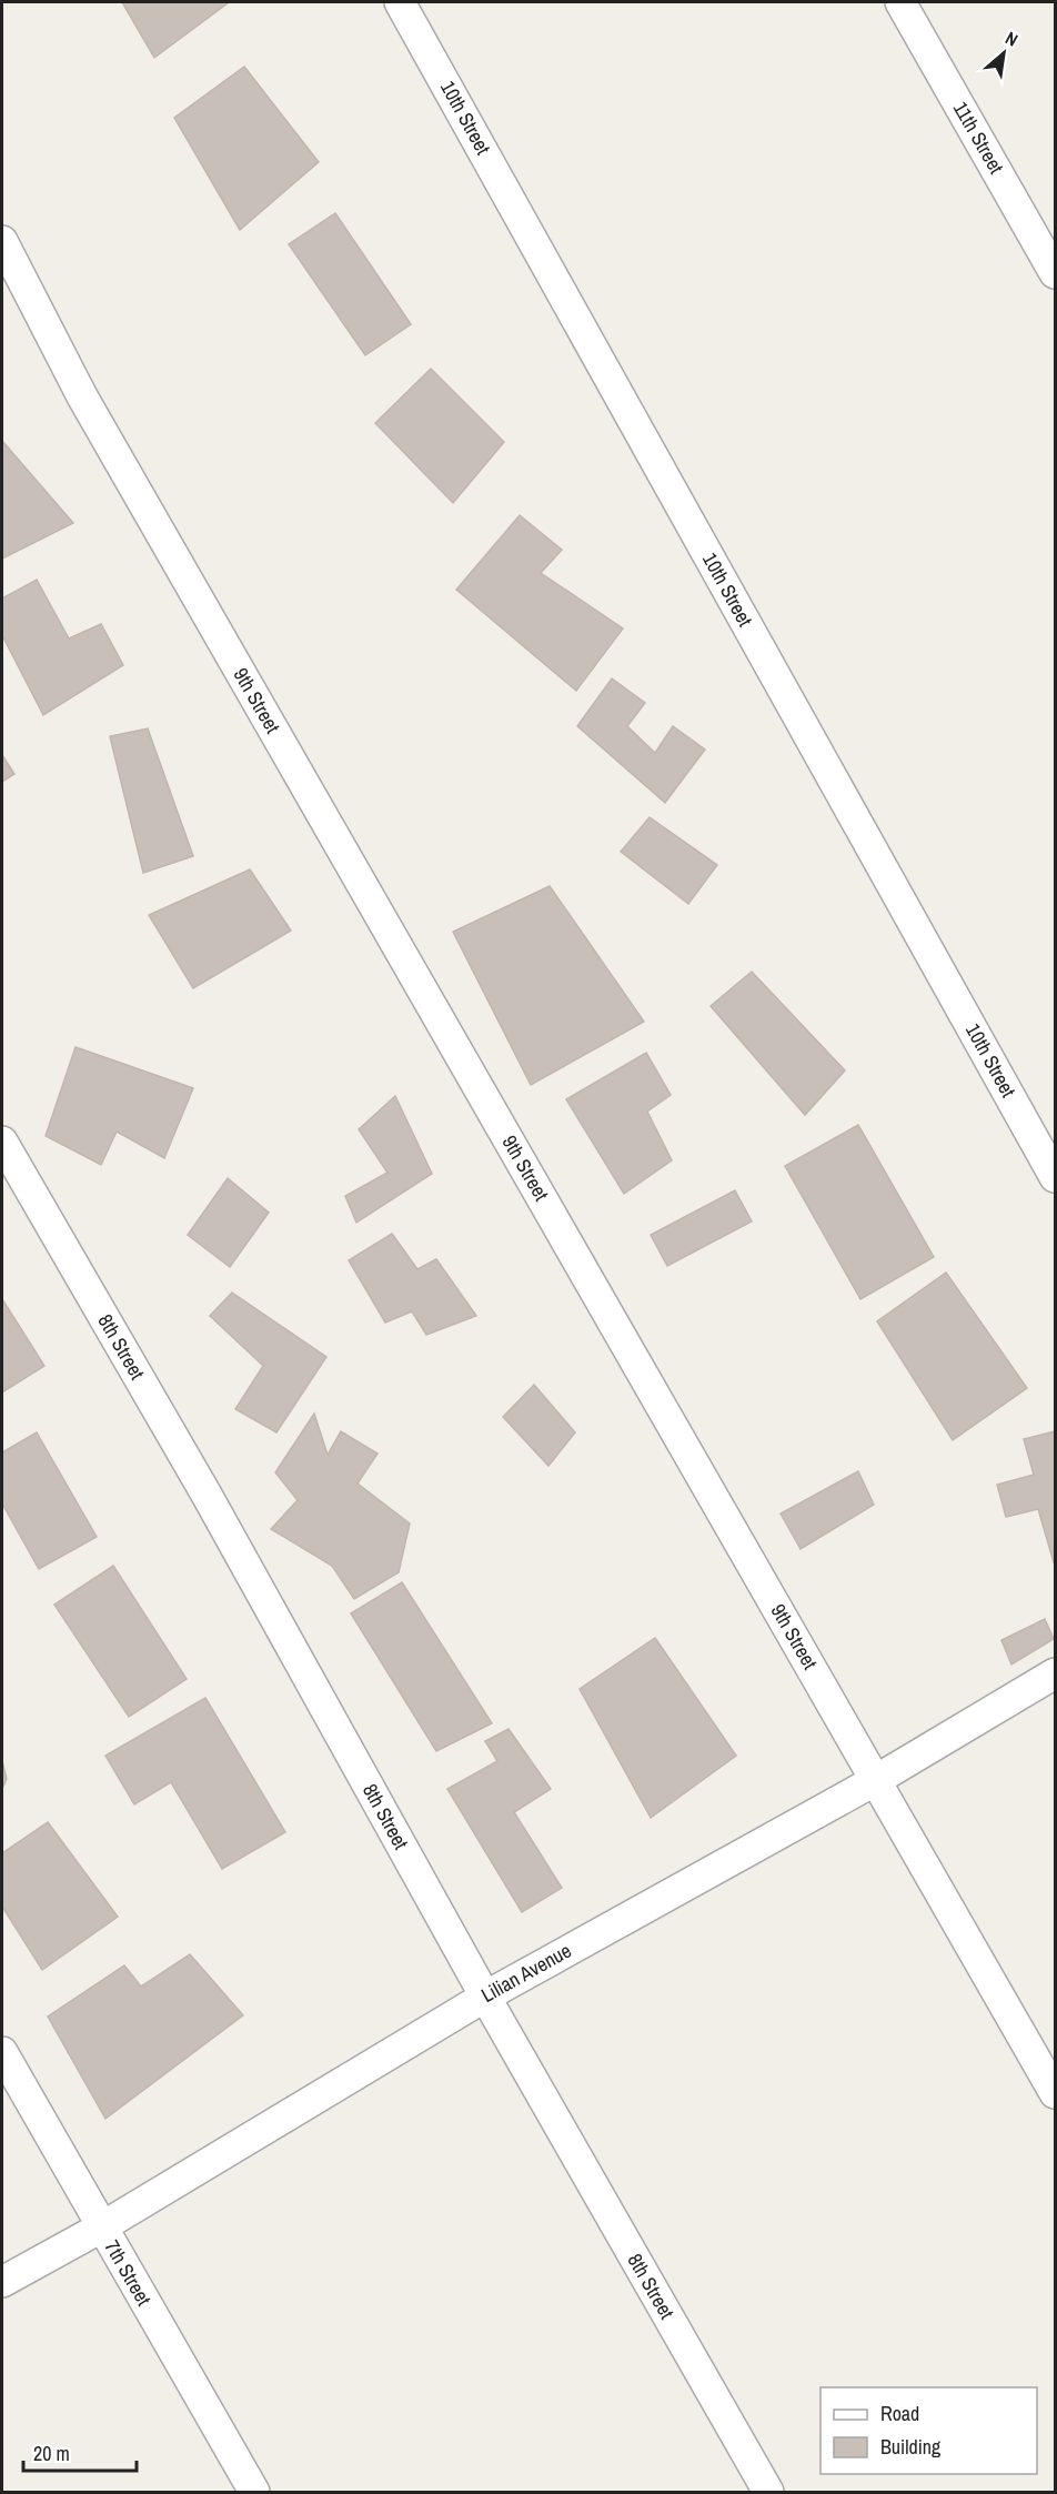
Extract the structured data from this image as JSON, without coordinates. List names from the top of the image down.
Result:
{
  "streets": {
    "street": [
      "10th Street",
      "11th Street",
      "9th Street",
      "8th Street",
      "Lilian Avenue",
      "7th Street"
    ]
  },
  "crossings": [
    ["9th Street", "Lilian Avenue"],
    ["8th Street", "Lilian Avenue"],
    ["Lilian Avenue", "7th Street"]
  ],
  "legend": ["Road", "Building"],
  "scale_bar": "20 m",
  "north": "top right"
}
